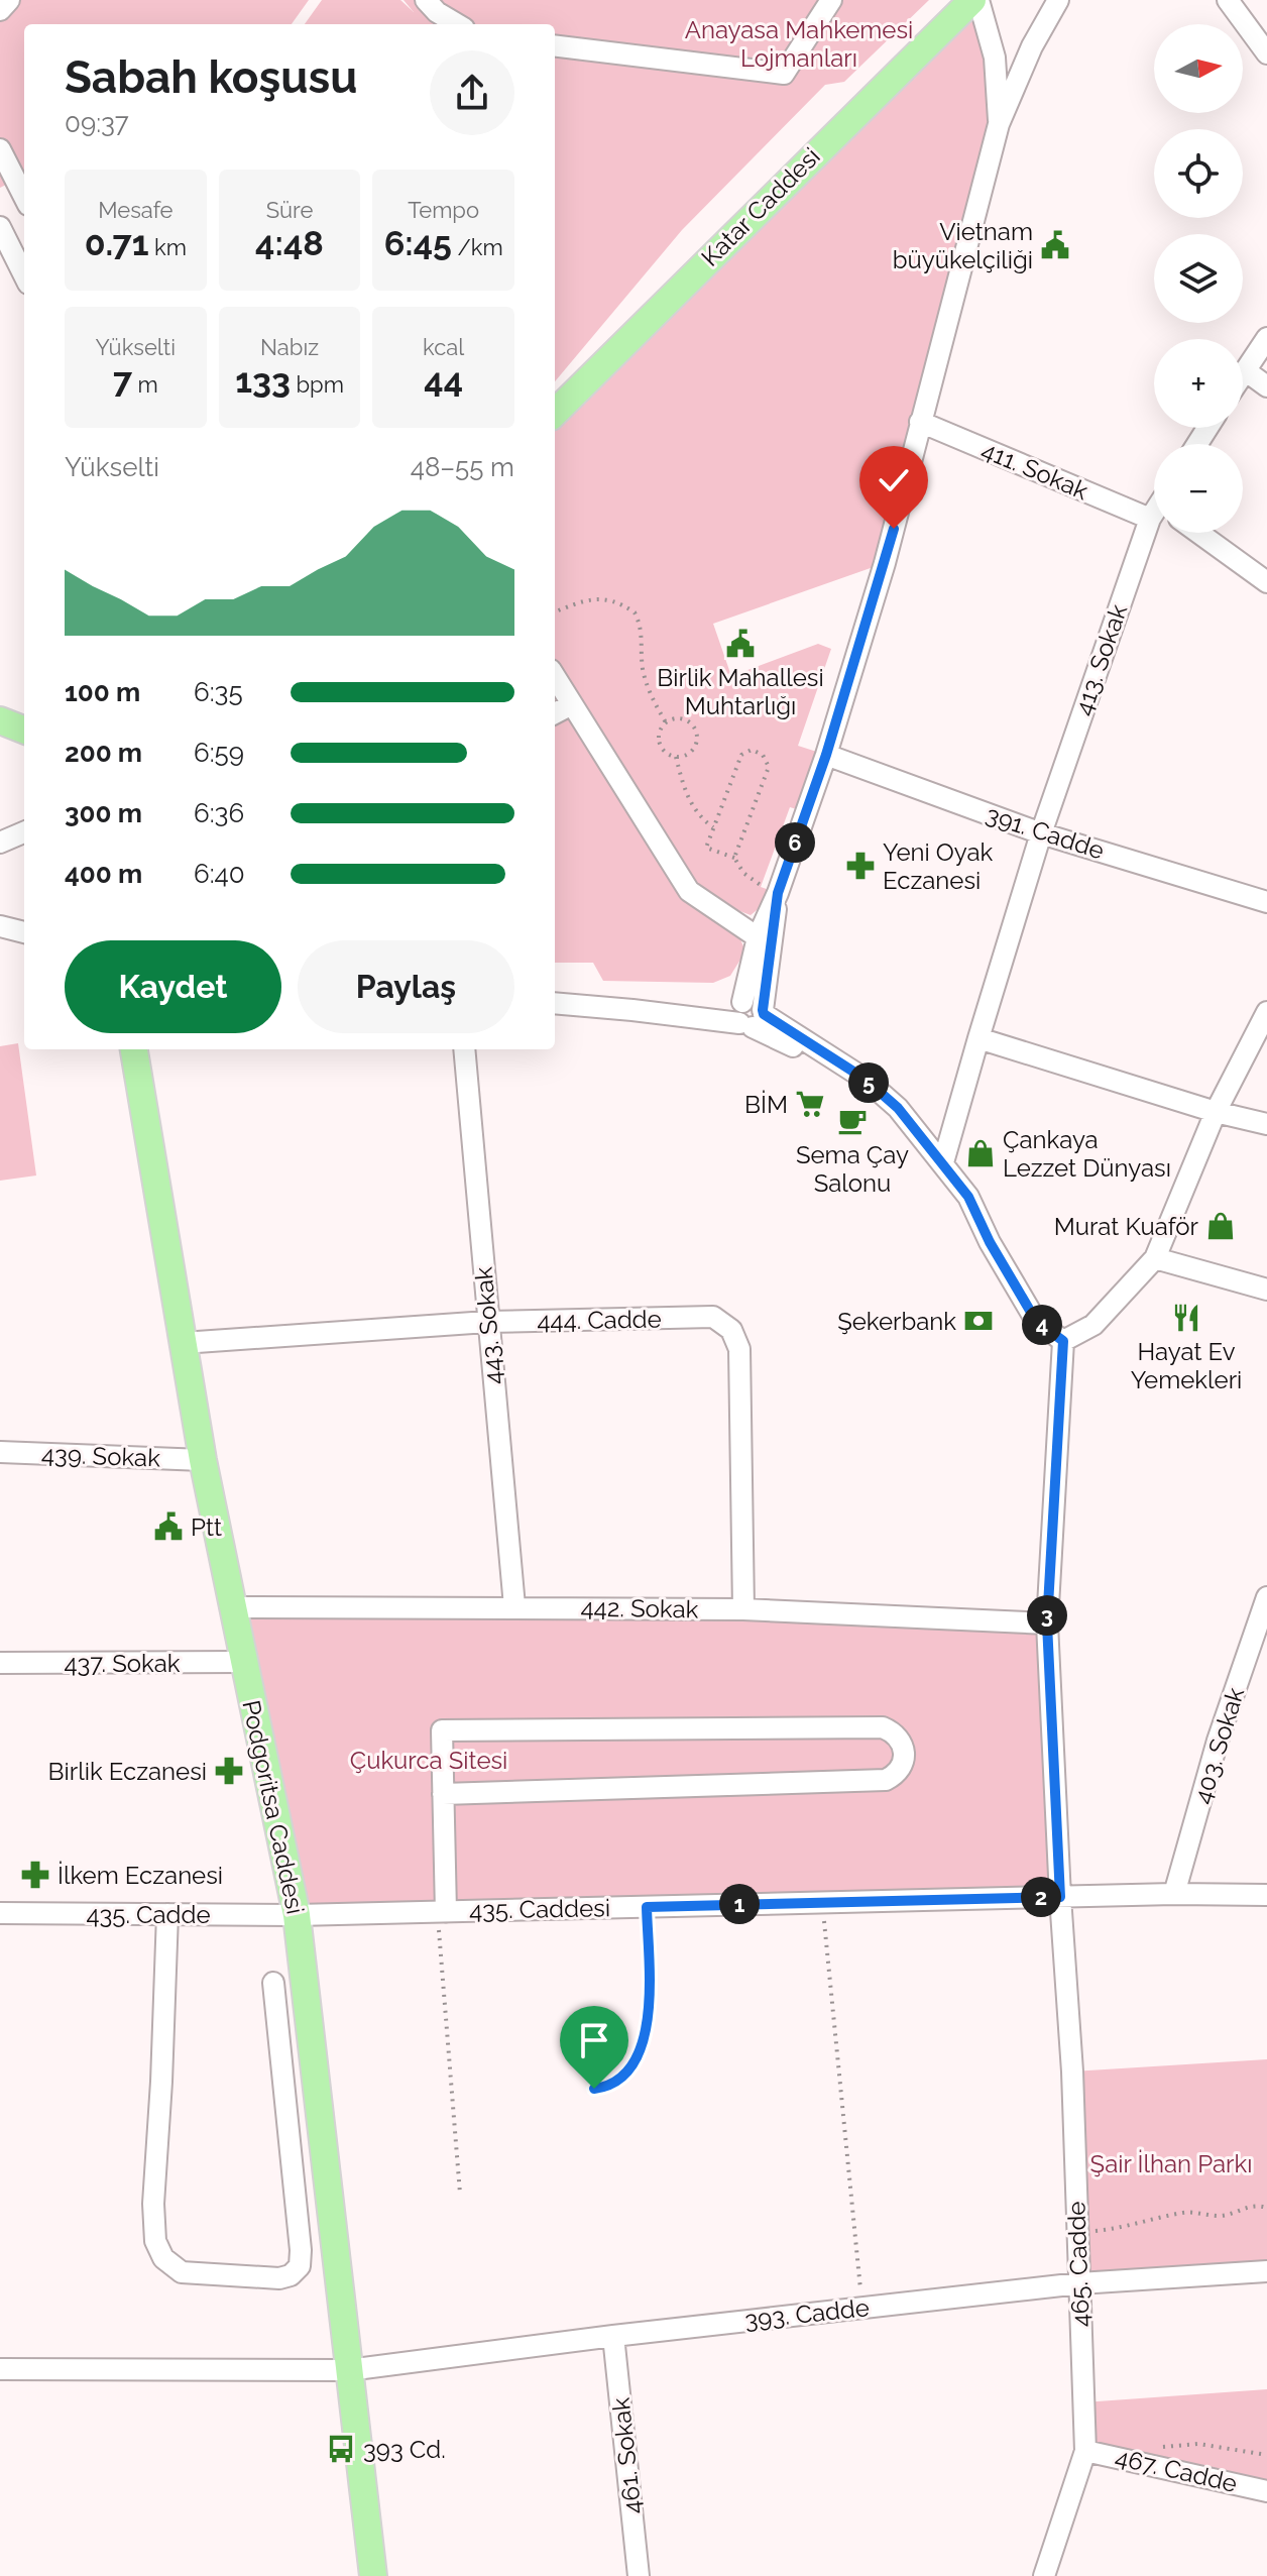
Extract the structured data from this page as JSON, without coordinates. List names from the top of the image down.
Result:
{
  "streets": {
    "main road": ["Katar Caddesi", "Podgoritsa Caddesi"],
    "street": [
      "411. Sokak",
      "413. Sokak",
      "391. Cadde",
      "444. Cadde",
      "443. Sokak",
      "439. Sokak",
      "442. Sokak",
      "437. Sokak",
      "403. Sokak",
      "435. Caddesi",
      "435. Cadde",
      "465. Cadde",
      "393. Cadde",
      "461. Sokak",
      "467. Cadde"
    ]
  },
  "crossings": [
    ["413. Sokak", "391. Cadde"],
    ["444. Cadde", "443. Sokak"],
    ["444. Cadde", "442. Sokak"],
    ["444. Cadde", "Podgoritsa Caddesi"],
    ["443. Sokak", "442. Sokak"],
    ["439. Sokak", "Podgoritsa Caddesi"],
    ["442. Sokak", "Podgoritsa Caddesi"],
    ["442. Sokak", "465. Cadde"],
    ["437. Sokak", "Podgoritsa Caddesi"],
    ["403. Sokak", "435. Caddesi"],
    ["Podgoritsa Caddesi", "435. Caddesi"],
    ["Podgoritsa Caddesi", "435. Cadde"],
    ["Podgoritsa Caddesi", "393. Cadde"],
    ["435. Caddesi", "435. Cadde"],
    ["435. Caddesi", "465. Cadde"],
    ["465. Cadde", "393. Cadde"],
    ["465. Cadde", "467. Cadde"],
    ["393. Cadde", "461. Sokak"]
  ],
  "parks": ["Anayasa Mahkemesi Lojmanları", "Çukurca Sitesi", "Şair İlhan Parkı"],
  "places": {
    "public building": ["Vietnam büyükelçiliği", "Birlik Mahallesi Muhtarlığı", "Ptt"],
    "pharmacy": ["Yeni Oyak Eczanesi", "Birlik Eczanesi", "İlkem Eczanesi"],
    "supermarket": ["BİM"],
    "cafe": ["Sema Çay Salonu"],
    "shop": ["Çankaya Lezzet Dünyası", "Murat Kuaför"],
    "restaurant": ["Hayat Ev Yemekleri"],
    "bank": ["Şekerbank"],
    "bus stop": ["393 Cd."]
  },
  "north": "right",
  "page": {
    "map_buttons": ["+", "−"],
    "heading": ["Sabah koşusu", "09:37"],
    "stats": [
      ["Mesafe", "0.71 km"],
      ["Süre", "4:48"],
      ["Tempo", "6:45 /km"],
      ["Yükselti", "7 m"],
      ["Nabız", "133 bpm"],
      ["kcal", "44"]
    ],
    "chart": ["Yükselti", "48–55 m"],
    "list": [
      {
        "name": "100 m",
        "note": "6:35"
      },
      {
        "name": "200 m",
        "note": "6:59"
      },
      {
        "name": "300 m",
        "note": "6:36"
      },
      {
        "name": "400 m",
        "note": "6:40"
      }
    ],
    "pins": [
      "6",
      "5",
      "4",
      "3",
      "2",
      "1"
    ],
    "buttons": ["Kaydet", "Paylaş"]
  }
}
